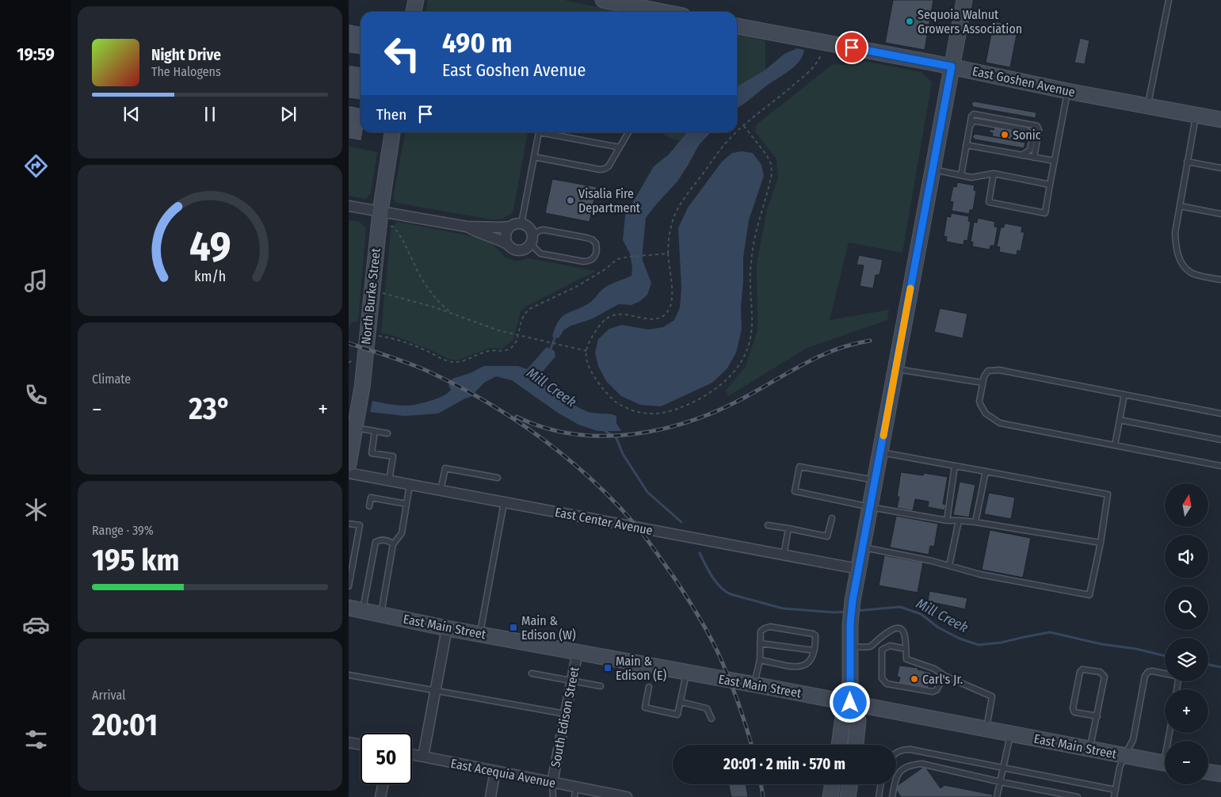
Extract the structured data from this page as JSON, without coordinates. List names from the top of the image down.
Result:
{
  "streets": {
    "street": [
      "East Goshen Avenue",
      "North Burke Street",
      "East Center Avenue",
      "East Main Street",
      "South Edison Street",
      "East Acequia Avenue"
    ]
  },
  "crossings": [
    ["East Main Street", "South Edison Street"],
    ["South Edison Street", "East Acequia Avenue"]
  ],
  "water": ["Mill Creek"],
  "places": {
    "other": [
      "Sequoia Walnut Growers Association",
      "Sonic",
      "Visalia Fire Department",
      "Carl's Jr."
    ],
    "transit": ["Main & Edison (W)", "Main & Edison (E)"]
  },
  "north": "top",
  "page": {
    "tabs": "19:59",
    "turn": ["490 m", "East Goshen Avenue"],
    "song": ["Night Drive", "The Halogens"],
    "then": "Then",
    "tile": [
      "Climate",
      ["Range · 39%", "195 km"],
      ["Arrival", "20:01"]
    ],
    "heat": ["−", "23°", "+"],
    "map_buttons": ["+", "−"],
    "limit": "50",
    "trip": "20:01 · 2 min · 570 m",
    "gauge": ["49", "km/h"]
  }
}
